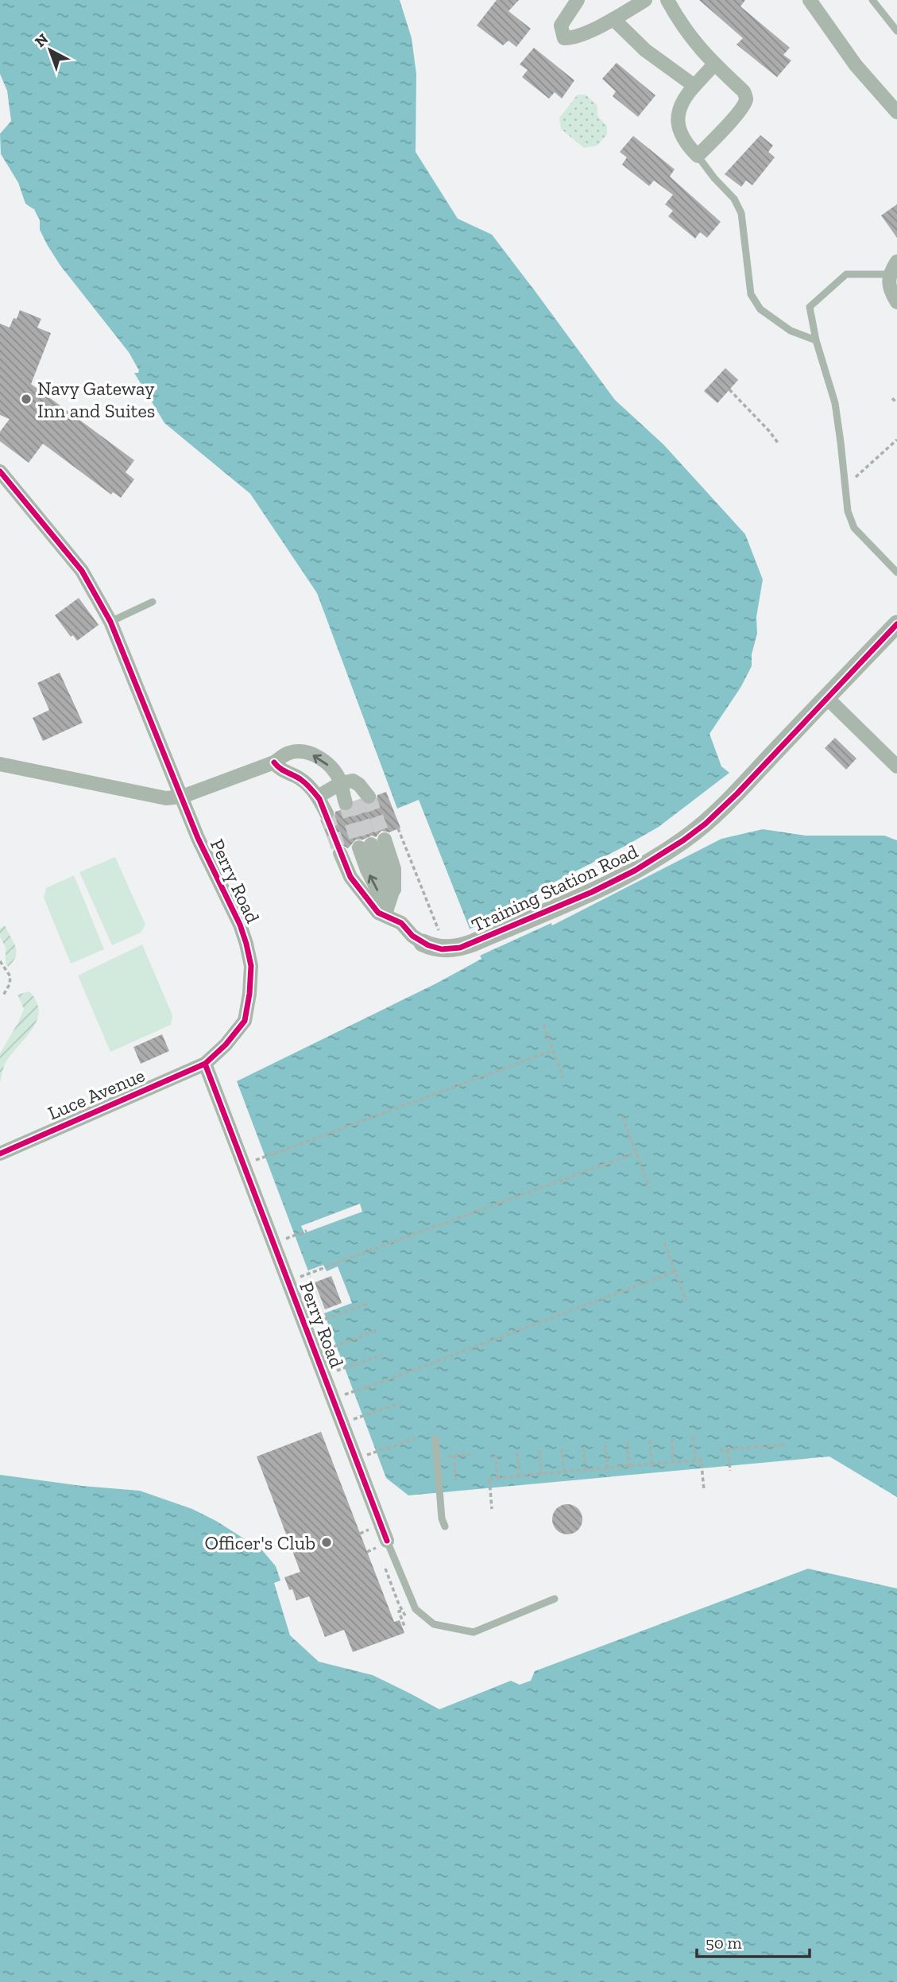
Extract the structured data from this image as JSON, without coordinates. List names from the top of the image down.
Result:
{
  "streets": {
    "street": ["Perry Road", "Training Station Road", "Luce Avenue"]
  },
  "crossings": [
    ["Perry Road", "Luce Avenue"]
  ],
  "places": ["Navy Gateway Inn and Suites", "Officer's Club"],
  "scale_bar": "50 m",
  "north": "top left"
}
